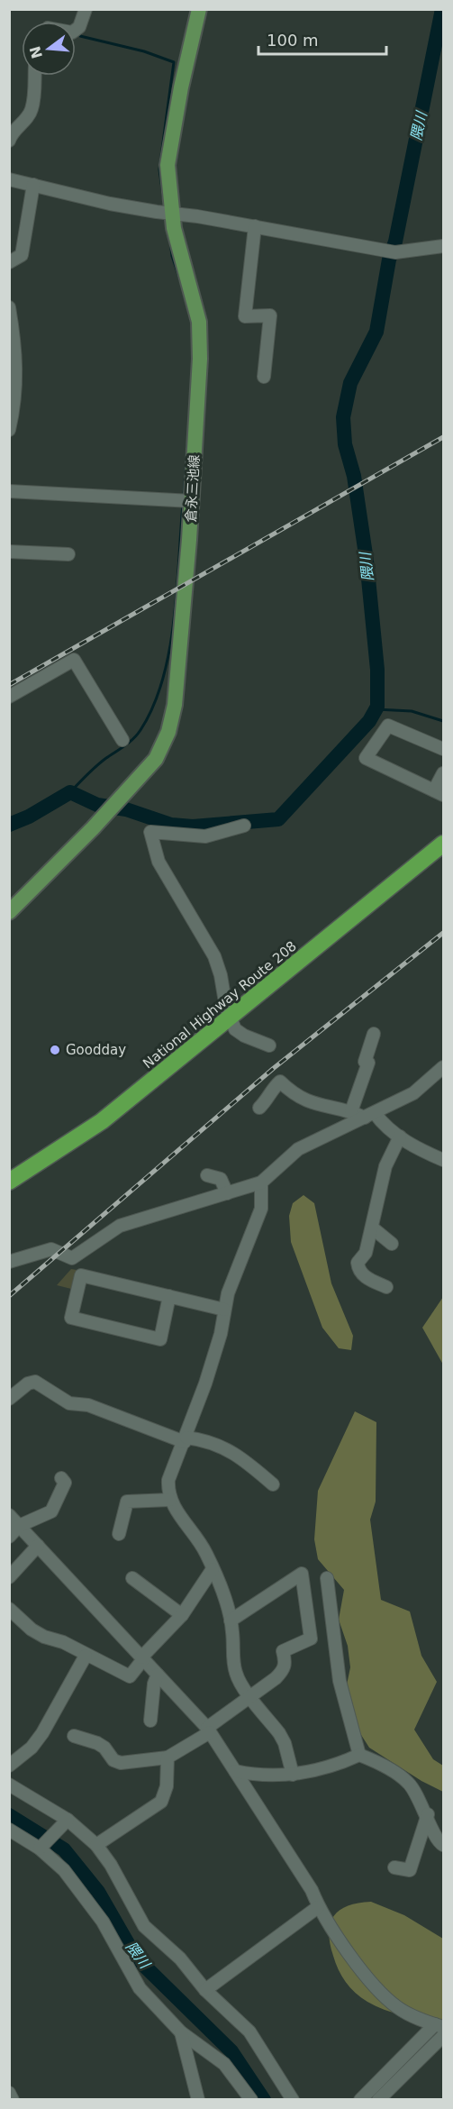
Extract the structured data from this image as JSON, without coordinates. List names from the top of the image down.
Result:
{
  "streets": {
    "highway": ["National Highway Route 208"],
    "main road": ["倉永三池線"]
  },
  "water": ["隈川"],
  "places": ["Goodday"],
  "scale_bar": "100 m",
  "north": "left"
}
